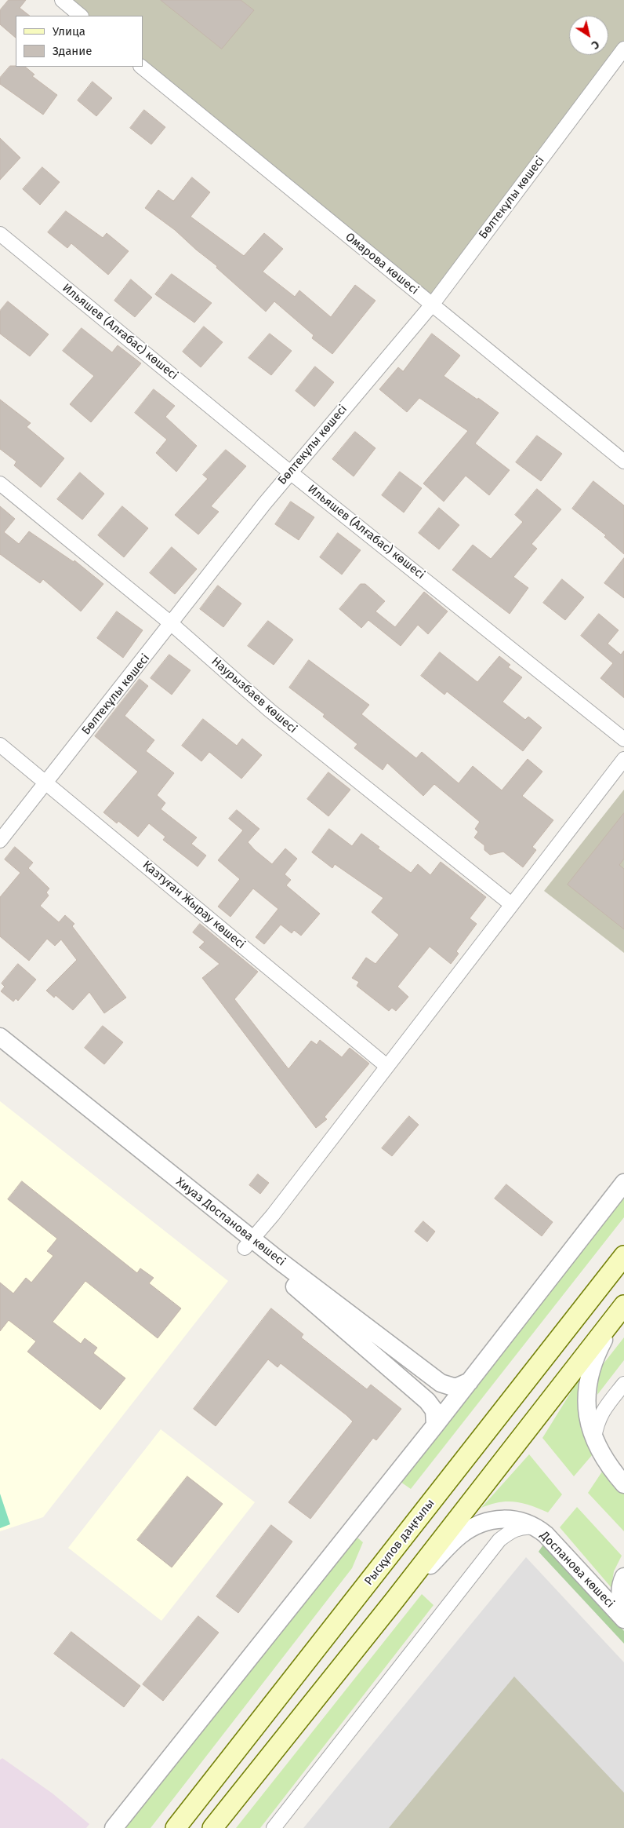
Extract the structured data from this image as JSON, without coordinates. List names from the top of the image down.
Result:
{
  "streets": {
    "main road": ["Рысқұлов даңғылы"],
    "street": [
      "Бөлтекұлы көшесі",
      "Омарова көшесі",
      "Ильяшев (Алғабас) көшесі",
      "Наурызбаев көшесі",
      "Қазтуған Жырау көшесі",
      "Хиуаз Доспанова көшесі",
      "Доспанова көшесі"
    ]
  },
  "crossings": [
    ["Бөлтекұлы көшесі", "Омарова көшесі"],
    ["Бөлтекұлы көшесі", "Ильяшев (Алғабас) көшесі"],
    ["Бөлтекұлы көшесі", "Наурызбаев көшесі"],
    ["Бөлтекұлы көшесі", "Қазтуған Жырау көшесі"]
  ],
  "legend": ["Улица", "Здание"],
  "north": "bottom right"
}
